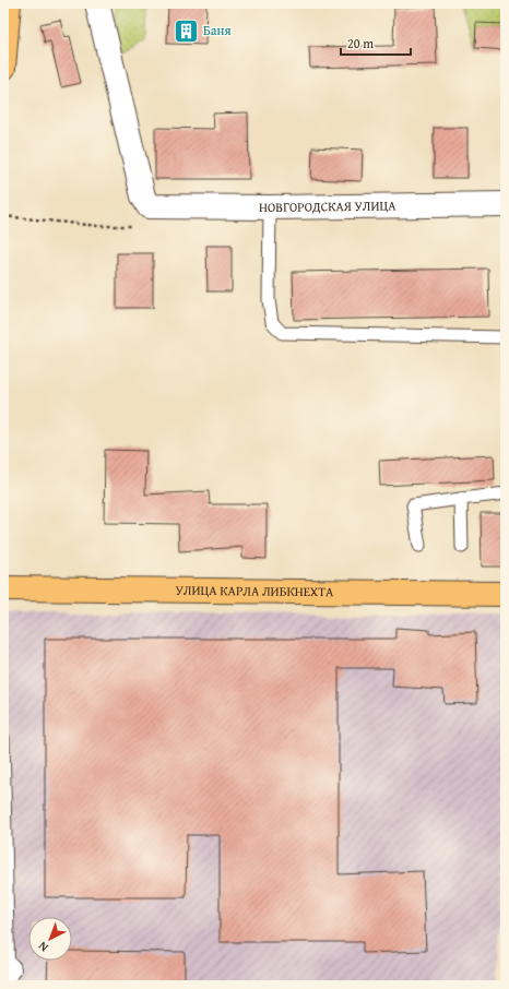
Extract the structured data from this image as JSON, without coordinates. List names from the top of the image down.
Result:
{
  "streets": {
    "main road": ["УЛИЦА КАРЛА ЛИБКНЕХТА"],
    "street": ["НОВГОРОДСКАЯ УЛИЦА"]
  },
  "places": {
    "building": ["Баня"]
  },
  "scale_bar": "20 m",
  "north": "bottom left"
}
